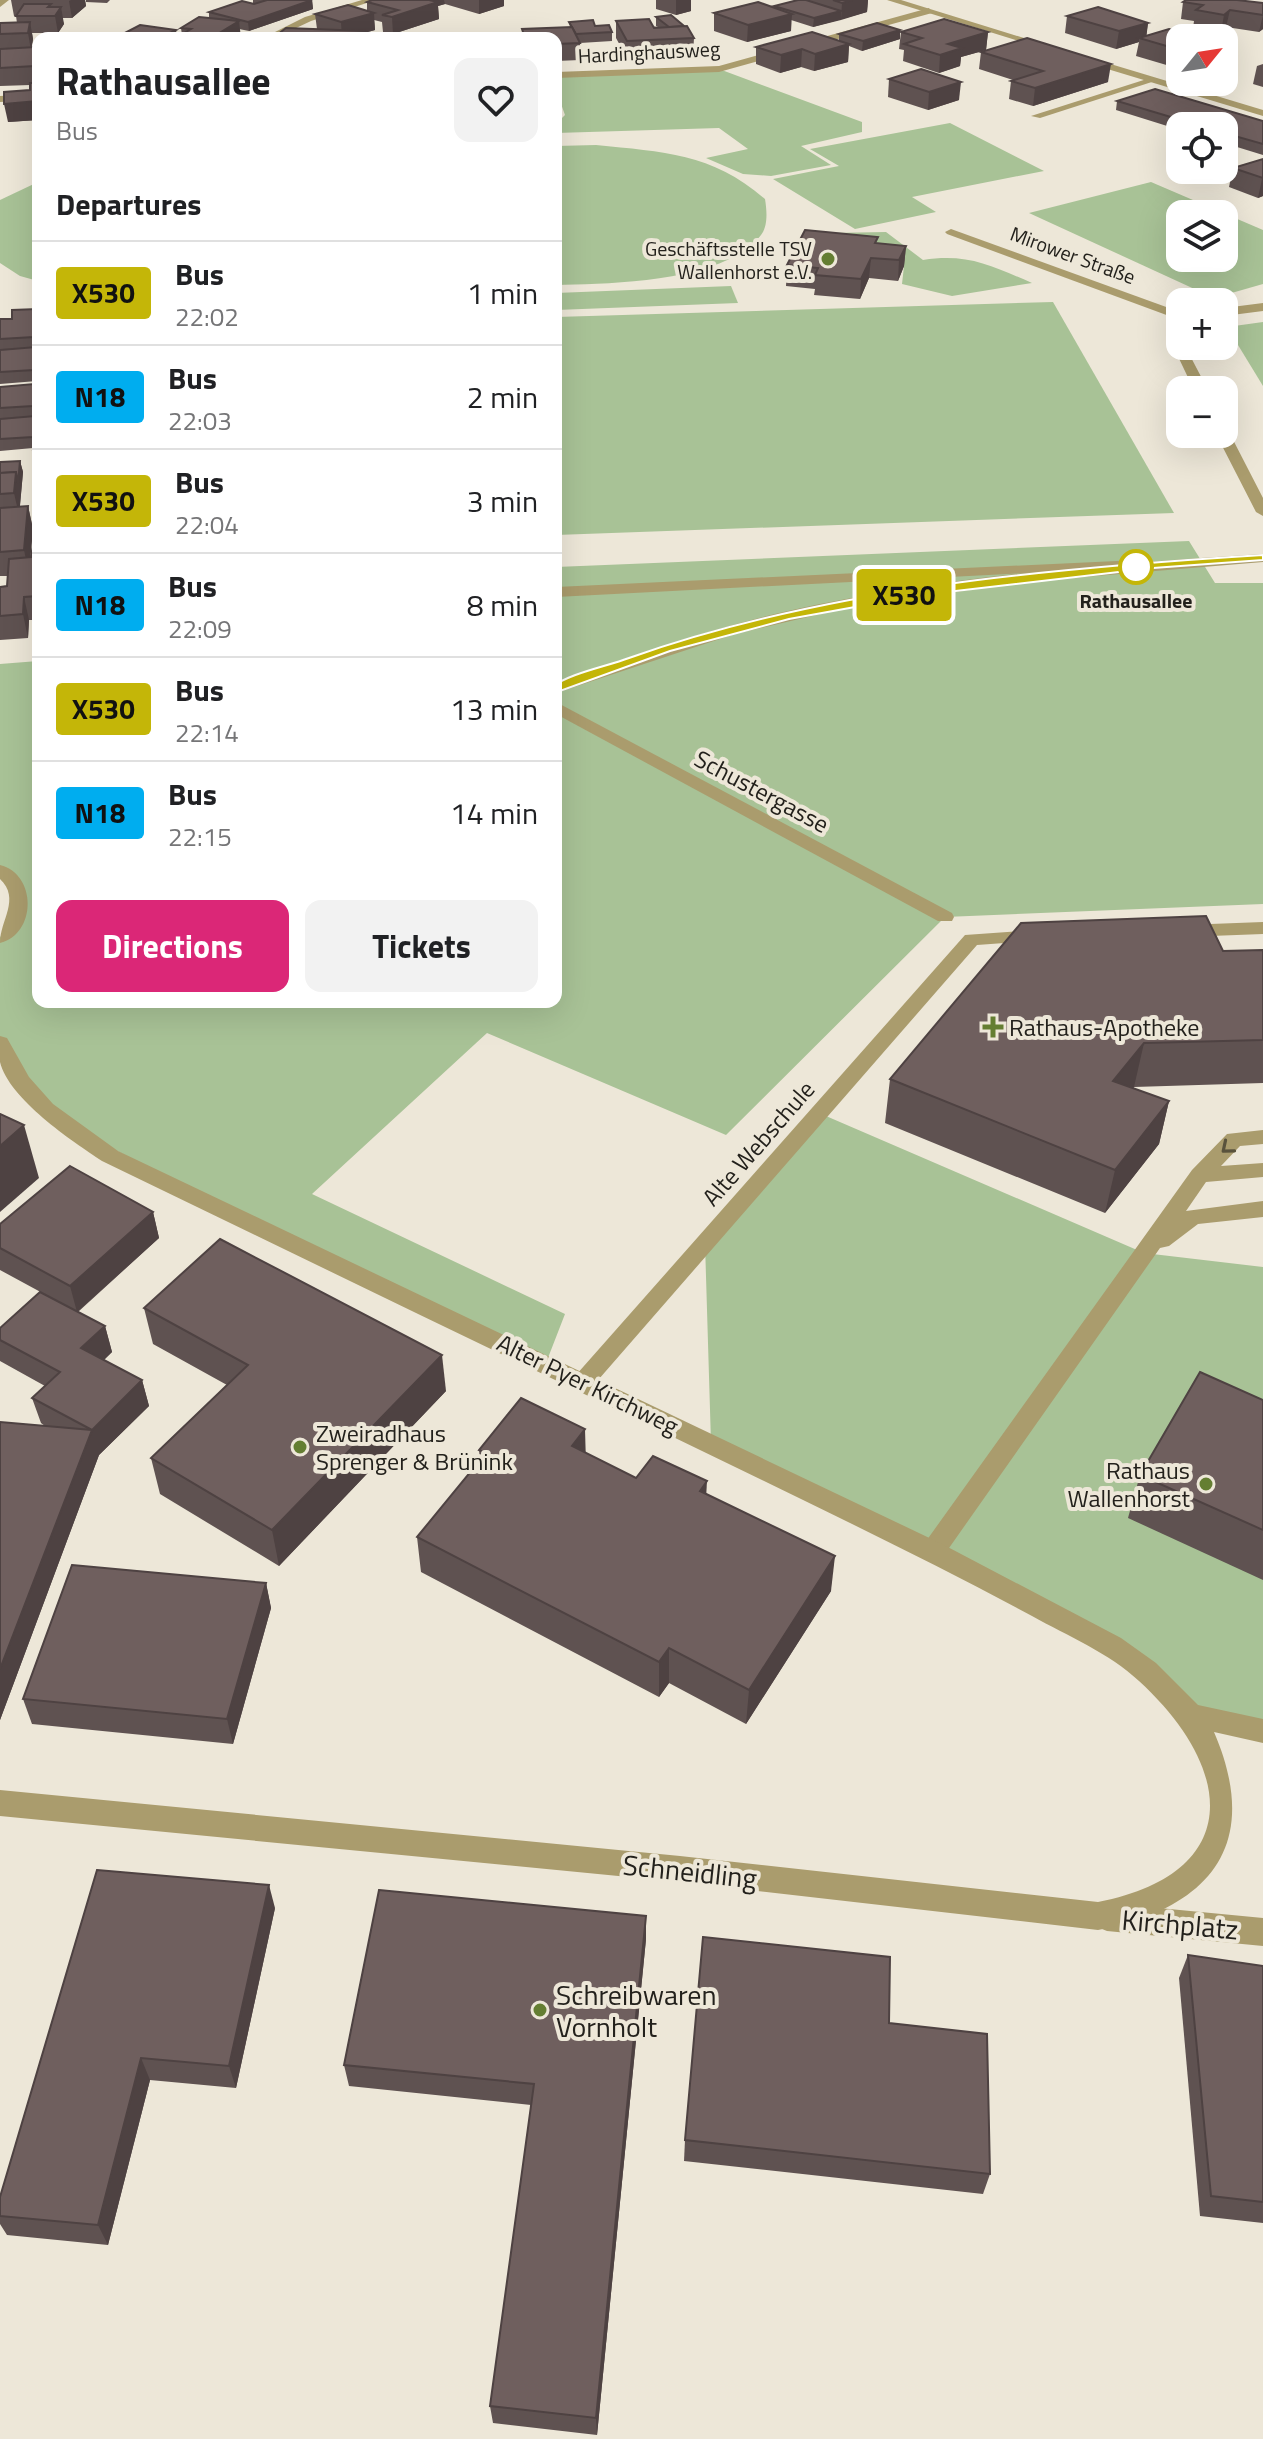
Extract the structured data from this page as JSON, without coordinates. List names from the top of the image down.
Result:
{
  "streets": {
    "street": [
      "Hardinghausweg",
      "Mirower Straße",
      "Schustergasse",
      "Alte Webschule",
      "Alter Pyer Kirchweg",
      "Schneidling",
      "Kirchplatz"
    ]
  },
  "crossings": [
    ["Alte Webschule", "Alter Pyer Kirchweg"],
    ["Alter Pyer Kirchweg", "Schneidling"],
    ["Schneidling", "Kirchplatz"]
  ],
  "places": {
    "other": [
      "Geschäftsstelle TSV Wallenhorst e.V.",
      "Rathausallee",
      "Zweiradhaus Sprenger & Brünink",
      "Rathaus Wallenhorst",
      "Schreibwaren Vornholt"
    ],
    "health": ["Rathaus-Apotheke"]
  },
  "lines": ["bus line X530"],
  "north": "top right",
  "page": {
    "on_map": "X530",
    "map_buttons": ["+", "−"],
    "heading": [
      ["Rathausallee", "Bus"],
      "Departures"
    ],
    "list": [
      {
        "mark": "X530",
        "name": "Bus",
        "note": "22:02",
        "value": "1 min"
      },
      {
        "mark": "N18",
        "name": "Bus",
        "note": "22:03",
        "value": "2 min"
      },
      {
        "mark": "X530",
        "name": "Bus",
        "note": "22:04",
        "value": "3 min"
      },
      {
        "mark": "N18",
        "name": "Bus",
        "note": "22:09",
        "value": "8 min"
      },
      {
        "mark": "X530",
        "name": "Bus",
        "note": "22:14",
        "value": "13 min"
      },
      {
        "mark": "N18",
        "name": "Bus",
        "note": "22:15",
        "value": "14 min"
      }
    ],
    "buttons": ["Directions", "Tickets"]
  }
}
